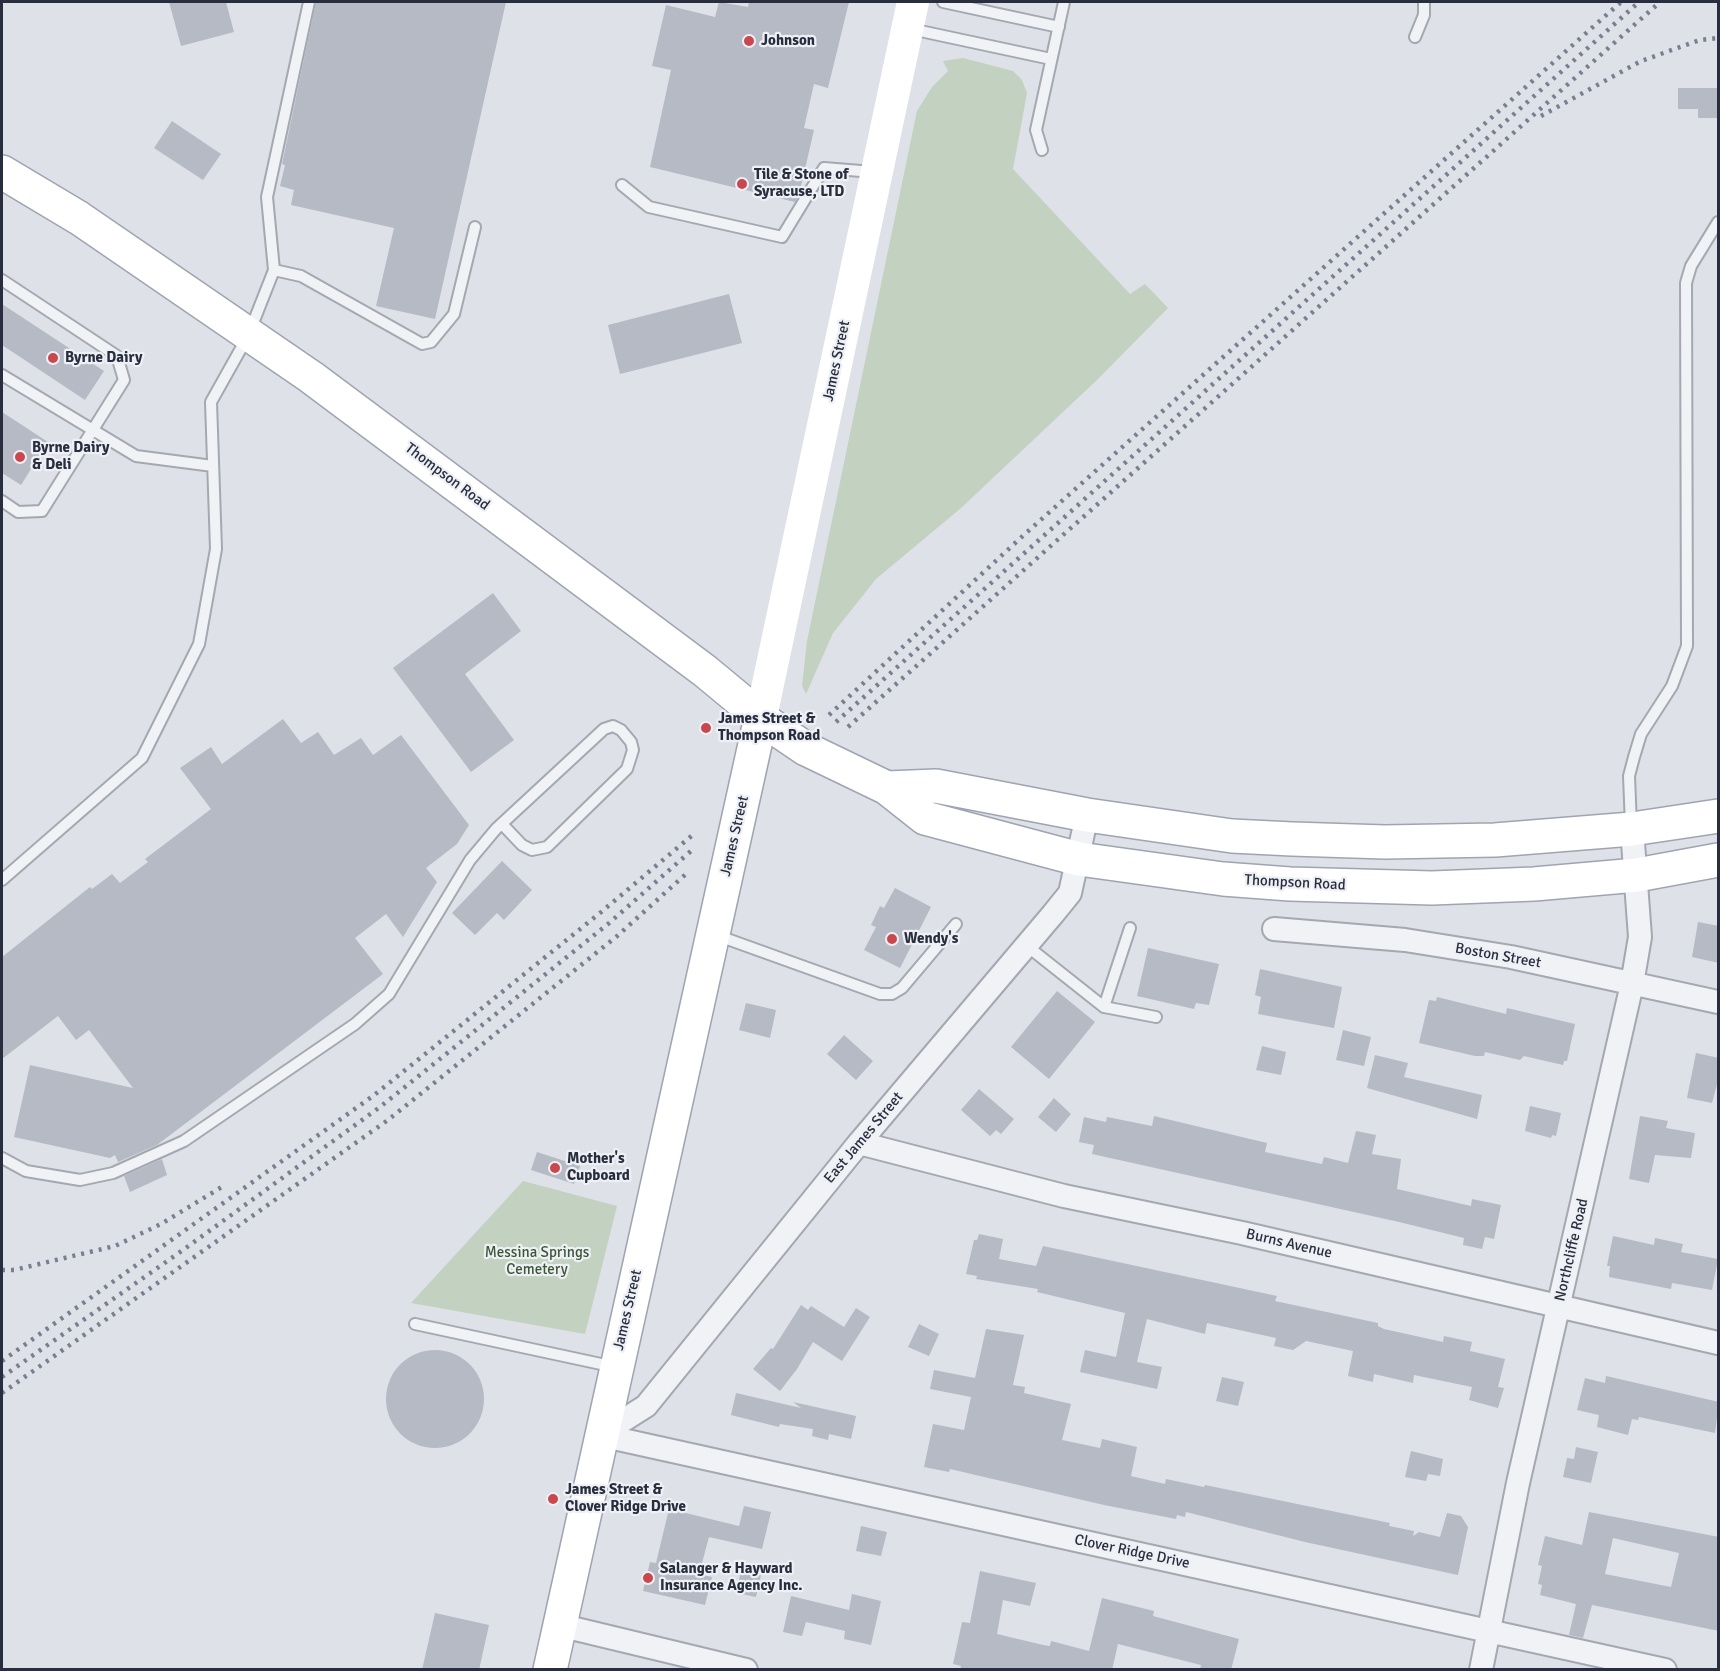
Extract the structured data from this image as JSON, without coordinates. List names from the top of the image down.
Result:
{
  "streets": {
    "main road": ["James Street", "Thompson Road"],
    "street": [
      "Boston Street",
      "East James Street",
      "Burns Avenue",
      "Northcliffe Road",
      "Clover Ridge Drive"
    ]
  },
  "crossings": [
    ["James Street", "Thompson Road"],
    ["James Street", "East James Street"],
    ["James Street", "Clover Ridge Drive"],
    ["Thompson Road", "East James Street"],
    ["Thompson Road", "Northcliffe Road"],
    ["Boston Street", "Northcliffe Road"],
    ["East James Street", "Burns Avenue"],
    ["East James Street", "Clover Ridge Drive"],
    ["Burns Avenue", "Northcliffe Road"],
    ["Northcliffe Road", "Clover Ridge Drive"]
  ],
  "parks": ["Messina Springs Cemetery"],
  "places": [
    "Johnson",
    "Tile & Stone of Syracuse, LTD",
    "Byrne Dairy",
    "Byrne Dairy & Deli",
    "James Street & Thompson Road",
    "Wendy's",
    "Mother's Cupboard",
    "James Street & Clover Ridge Drive",
    "Salanger & Hayward Insurance Agency Inc."
  ]
}
